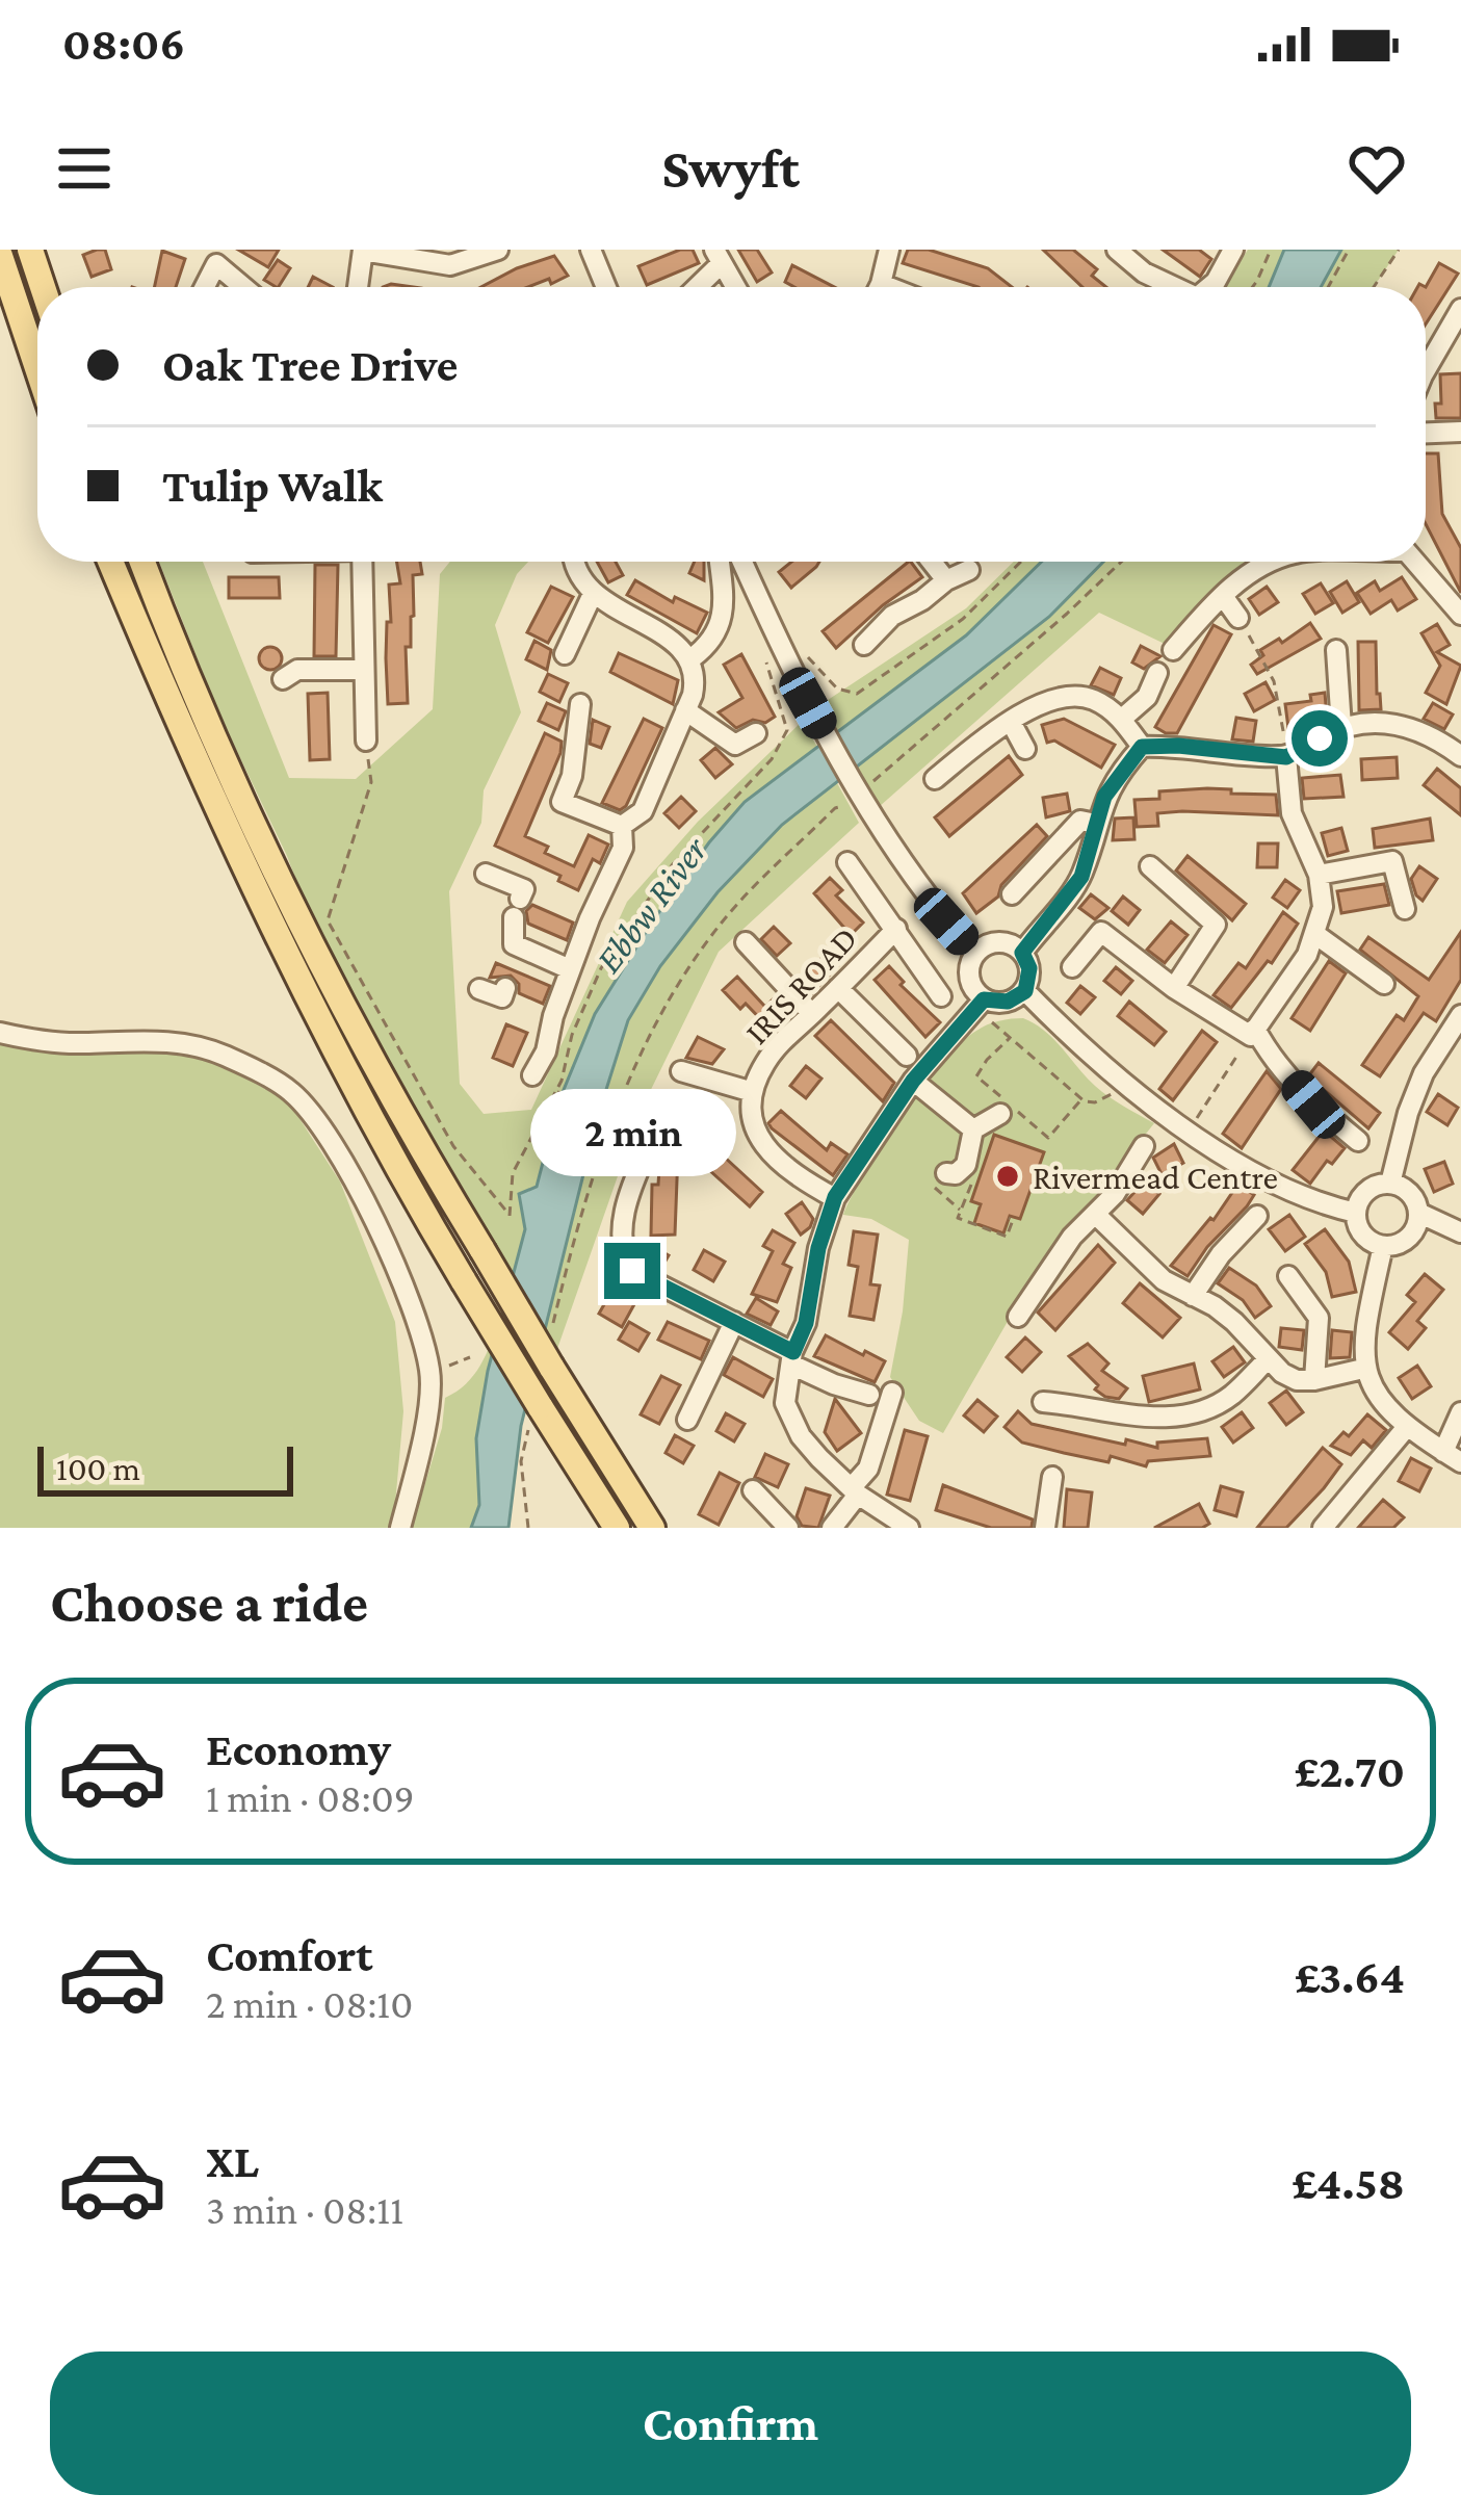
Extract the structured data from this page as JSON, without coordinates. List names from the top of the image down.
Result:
{
  "streets": {
    "street": ["IRIS ROAD"]
  },
  "water": ["Ebbw River"],
  "places": ["Rivermead Centre"],
  "scale_bar": "100 m",
  "page": {
    "status": "08:06",
    "header": "Swyft",
    "banner": ["Oak Tree Drive", "Tulip Walk"],
    "bubble": "2 min",
    "scale": "100 m",
    "heading": "Choose a ride",
    "list": [
      {
        "name": "Economy",
        "note": "1 min · 08:09",
        "value": "£2.70"
      },
      {
        "name": "Comfort",
        "note": "2 min · 08:10",
        "value": "£3.64"
      },
      {
        "name": "XL",
        "note": "3 min · 08:11",
        "value": "£4.58"
      }
    ],
    "buttons": "Confirm"
  }
}
